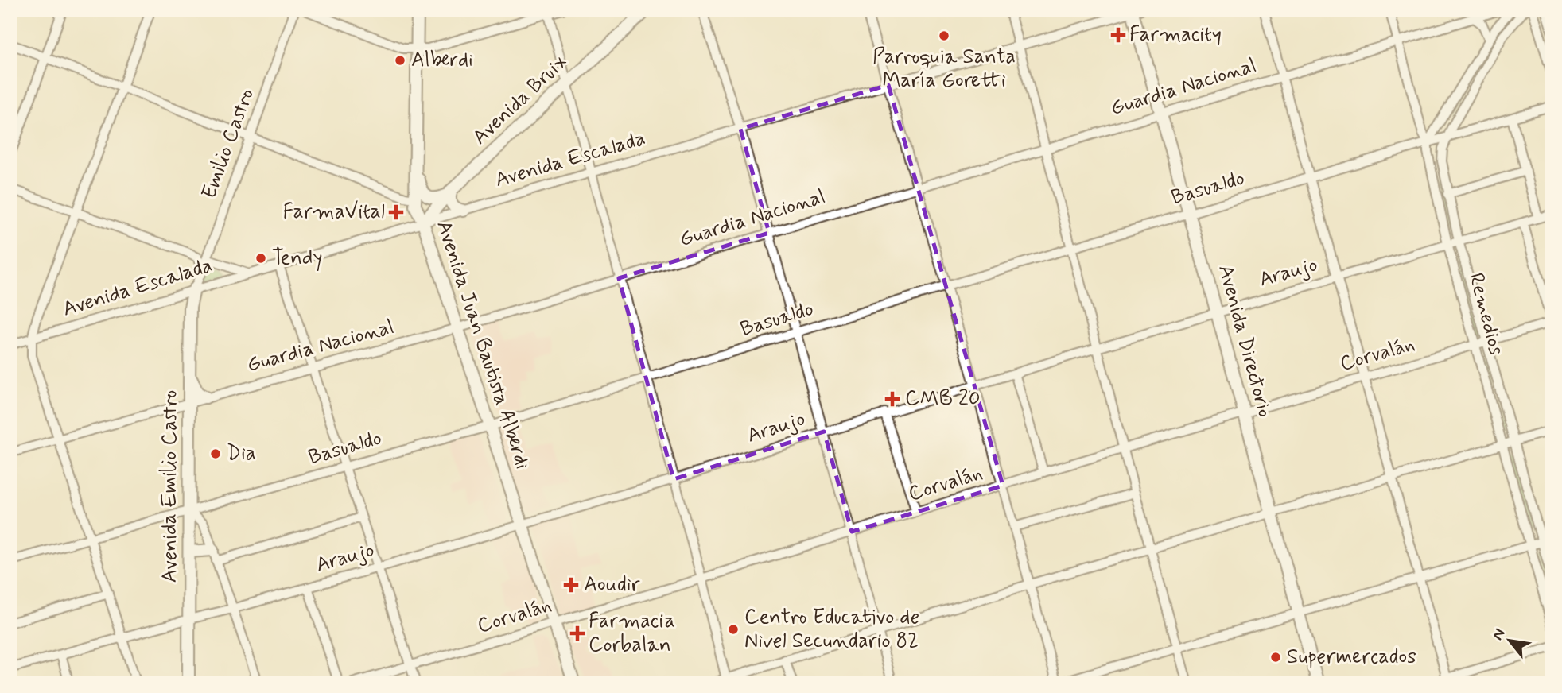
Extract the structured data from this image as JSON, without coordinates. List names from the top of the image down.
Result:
{
  "streets": {
    "main road": [
      "Avenida Bruix",
      "Avenida Directorio",
      "Avenida Juan Bautista Alberdi",
      "Avenida Emilio Castro"
    ],
    "street": [
      "Guardia Nacional",
      "Emilio Castro",
      "Avenida Escalada",
      "Basualdo",
      "Araujo",
      "Remedios",
      "Corvalán"
    ]
  },
  "crossings": [
    ["Guardia Nacional", "Remedios"],
    ["Guardia Nacional", "Avenida Directorio"],
    ["Guardia Nacional", "Avenida Juan Bautista Alberdi"],
    ["Guardia Nacional", "Avenida Emilio Castro"],
    ["Avenida Bruix", "Avenida Escalada"],
    ["Avenida Bruix", "Avenida Juan Bautista Alberdi"],
    ["Emilio Castro", "Avenida Escalada"],
    ["Emilio Castro", "Avenida Emilio Castro"],
    ["Avenida Escalada", "Avenida Directorio"],
    ["Avenida Escalada", "Avenida Juan Bautista Alberdi"],
    ["Avenida Escalada", "Avenida Emilio Castro"],
    ["Basualdo", "Remedios"],
    ["Basualdo", "Avenida Directorio"],
    ["Basualdo", "Avenida Juan Bautista Alberdi"],
    ["Basualdo", "Avenida Emilio Castro"],
    ["Araujo", "Remedios"],
    ["Araujo", "Avenida Directorio"],
    ["Araujo", "Avenida Juan Bautista Alberdi"],
    ["Araujo", "Avenida Emilio Castro"],
    ["Remedios", "Corvalán"],
    ["Avenida Directorio", "Corvalán"],
    ["Avenida Juan Bautista Alberdi", "Corvalán"]
  ],
  "places": {
    "health": [
      "Farmacity",
      "FarmaVital",
      "CMB 20",
      "Aoudir",
      "Farmacia Corbalan"
    ],
    "other": [
      "Parroquia Santa María Goretti",
      "Alberdi",
      "Tendy",
      "Dia",
      "Centro Educativo de Nivel Secundario 82",
      "Supermercados"
    ]
  },
  "north": "top left"
}
